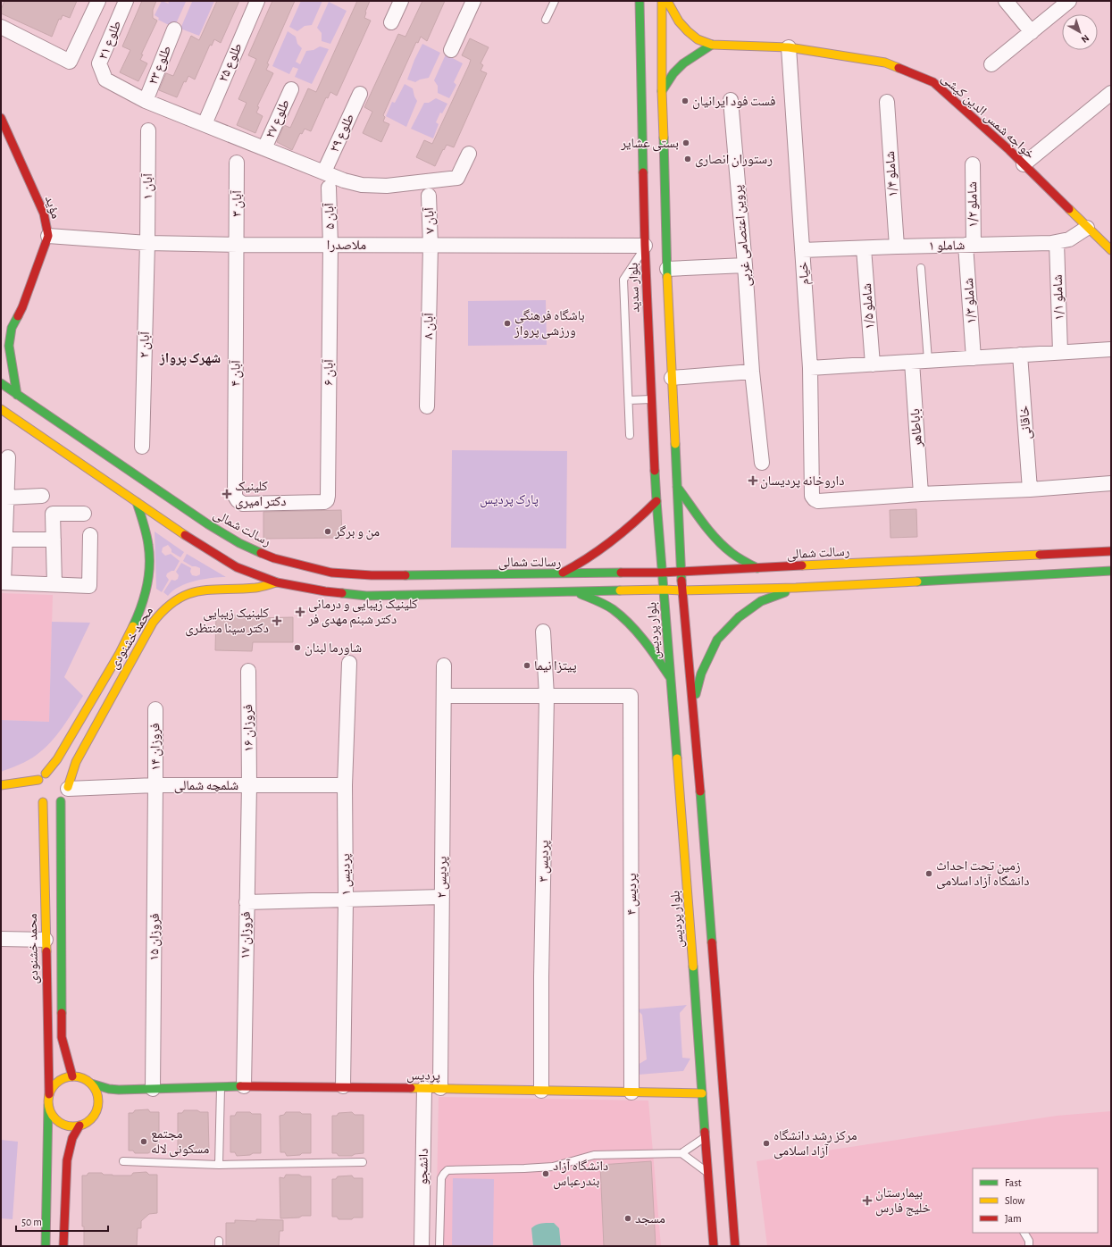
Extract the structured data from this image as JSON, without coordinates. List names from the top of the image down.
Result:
{
  "streets": {
    "main road": [
      "خواجه شمس الدين كيشی",
      "مؤید",
      "بلوار سدید",
      "رسالت شمالی",
      "بلوار پردیس",
      "محمد خشنودی",
      "پردیس"
    ],
    "street": [
      "طلوع ۲۱",
      "طلوع ۲۵",
      "طلوع ۲۳",
      "طلوع ۲۷",
      "طلوع ۲۹",
      "شاملو ۱/۴",
      "آبان ۱",
      "آبان ۳",
      "شاملو ۱/۲",
      "آبان ۵",
      "آبان ۷",
      "پروین اعتصامی غربی",
      "ملاصدرا",
      "شاملو ۱",
      "خیام",
      "شاملو ۱/۱",
      "شاملو ۱/۳",
      "شاملو ۱/۵",
      "آبان ۸",
      "آبان ۲",
      "آبان ۶",
      "آبان ۴",
      "خاقانی",
      "باباطاهر",
      "فروزان ۱۶",
      "فروزان ۱۴",
      "شلمچه شمالی",
      "پردیس ۳",
      "پردیس ۱",
      "پردیس ۲",
      "پردیس ۴",
      "فروزان ۱۷",
      "فروزان ۱۵",
      "دانشجو"
    ]
  },
  "crossings": [
    ["طلوع ۲۱", "طلوع ۲۳"],
    ["خواجه شمس الدين كيشی", "شاملو ۱"],
    ["خواجه شمس الدين كيشی", "خیام"],
    ["شاملو ۱/۴", "شاملو ۱"],
    ["آبان ۱", "ملاصدرا"],
    ["آبان ۱", "آبان ۲"],
    ["آبان ۳", "ملاصدرا"],
    ["آبان ۳", "آبان ۴"],
    ["شاملو ۱/۲", "شاملو ۱"],
    ["شاملو ۱/۲", "شاملو ۱/۳"],
    ["مؤید", "ملاصدرا"],
    ["مؤید", "رسالت شمالی"],
    ["آبان ۵", "ملاصدرا"],
    ["آبان ۵", "آبان ۶"],
    ["آبان ۷", "ملاصدرا"],
    ["آبان ۷", "آبان ۸"],
    ["ملاصدرا", "بلوار سدید"],
    ["ملاصدرا", "آبان ۸"],
    ["ملاصدرا", "آبان ۲"],
    ["ملاصدرا", "آبان ۶"],
    ["ملاصدرا", "آبان ۴"],
    ["شاملو ۱", "خیام"],
    ["شاملو ۱", "شاملو ۱/۱"],
    ["شاملو ۱", "شاملو ۱/۳"],
    ["شاملو ۱", "شاملو ۱/۵"],
    ["خیام", "باباطاهر"],
    ["بلوار سدید", "رسالت شمالی"],
    ["بلوار سدید", "بلوار پردیس"],
    ["آبان ۶", "آبان ۴"],
    ["رسالت شمالی", "بلوار پردیس"],
    ["رسالت شمالی", "محمد خشنودی"],
    ["بلوار پردیس", "پردیس"],
    ["محمد خشنودی", "شلمچه شمالی"],
    ["محمد خشنودی", "پردیس"],
    ["فروزان ۱۶", "شلمچه شمالی"],
    ["فروزان ۱۶", "فروزان ۱۷"],
    ["فروزان ۱۴", "شلمچه شمالی"],
    ["فروزان ۱۴", "فروزان ۱۵"],
    ["شلمچه شمالی", "پردیس ۱"],
    ["شلمچه شمالی", "فروزان ۱۷"],
    ["شلمچه شمالی", "فروزان ۱۵"],
    ["پردیس ۳", "پردیس ۴"],
    ["پردیس ۳", "پردیس"],
    ["پردیس ۱", "پردیس"],
    ["پردیس ۲", "پردیس"],
    ["پردیس ۴", "پردیس"],
    ["فروزان ۱۷", "پردیس"],
    ["فروزان ۱۵", "پردیس"],
    ["پردیس", "دانشجو"]
  ],
  "districts": ["شهرک پرواز"],
  "parks": ["پارک پردیس"],
  "places": {
    "other": [
      "فست فود ایرانیان",
      "بستی عشایر",
      "رستوران انصاری",
      "باشگاه فرهنگی ورزشی پرواز",
      "من و برگر",
      "شاورما لبنان",
      "پیتزا نیما",
      "زمین تحت احداث دانشگاه آزاد اسلامی",
      "مجتمع مسکونی لاله",
      "مرکز رشد دانشگاه آزاد اسلامی",
      "دانشگاه آزاد بندرعباس",
      "مسجد"
    ],
    "health": [
      "داروخانه پردیسان",
      "کلینیک دکتر امیری",
      "کلینیک زیبایی و درمانی دکتر شبنم مهدی فر",
      "کلینیک زیبایی دکتر سینا منتظری",
      "بیمارستان خلیج فارس"
    ]
  },
  "legend": ["Fast", "Slow", "Jam"],
  "scale_bar": "50 m",
  "north": "bottom right"
}
